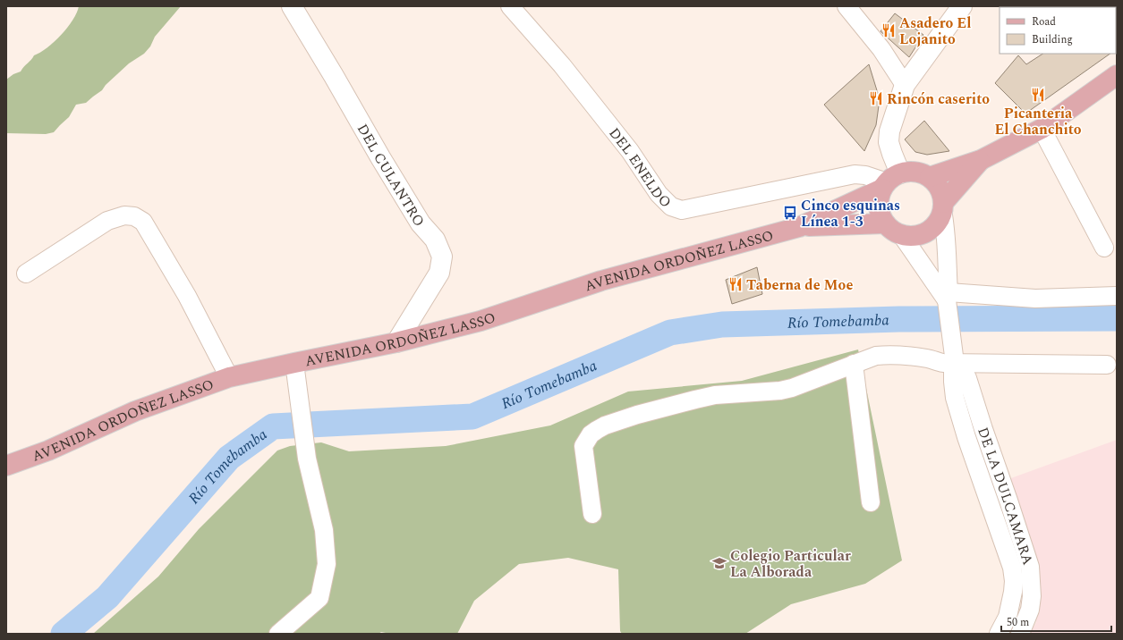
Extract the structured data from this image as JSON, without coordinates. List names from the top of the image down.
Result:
{
  "streets": {
    "main road": ["AVENIDA ORDOÑEZ LASSO"],
    "street": ["DEL ENELDO", "DEL CULANTRO", "DE LA DULCAMARA"]
  },
  "crossings": [
    ["DEL ENELDO", "AVENIDA ORDOÑEZ LASSO"],
    ["DEL ENELDO", "DE LA DULCAMARA"],
    ["DEL CULANTRO", "AVENIDA ORDOÑEZ LASSO"],
    ["AVENIDA ORDOÑEZ LASSO", "DE LA DULCAMARA"]
  ],
  "water": ["Río Tomebamba"],
  "places": {
    "restaurant": [
      "Asadero El Lojanito",
      "Picanteria El Chanchito",
      "Rincón caserito",
      "Taberna de Moe"
    ],
    "bus stop": ["Cinco esquinas Línea 1-3"],
    "school or university": ["Colegio Particular La Alborada"]
  },
  "legend": ["Road", "Building"],
  "scale_bar": "50 m"
}
